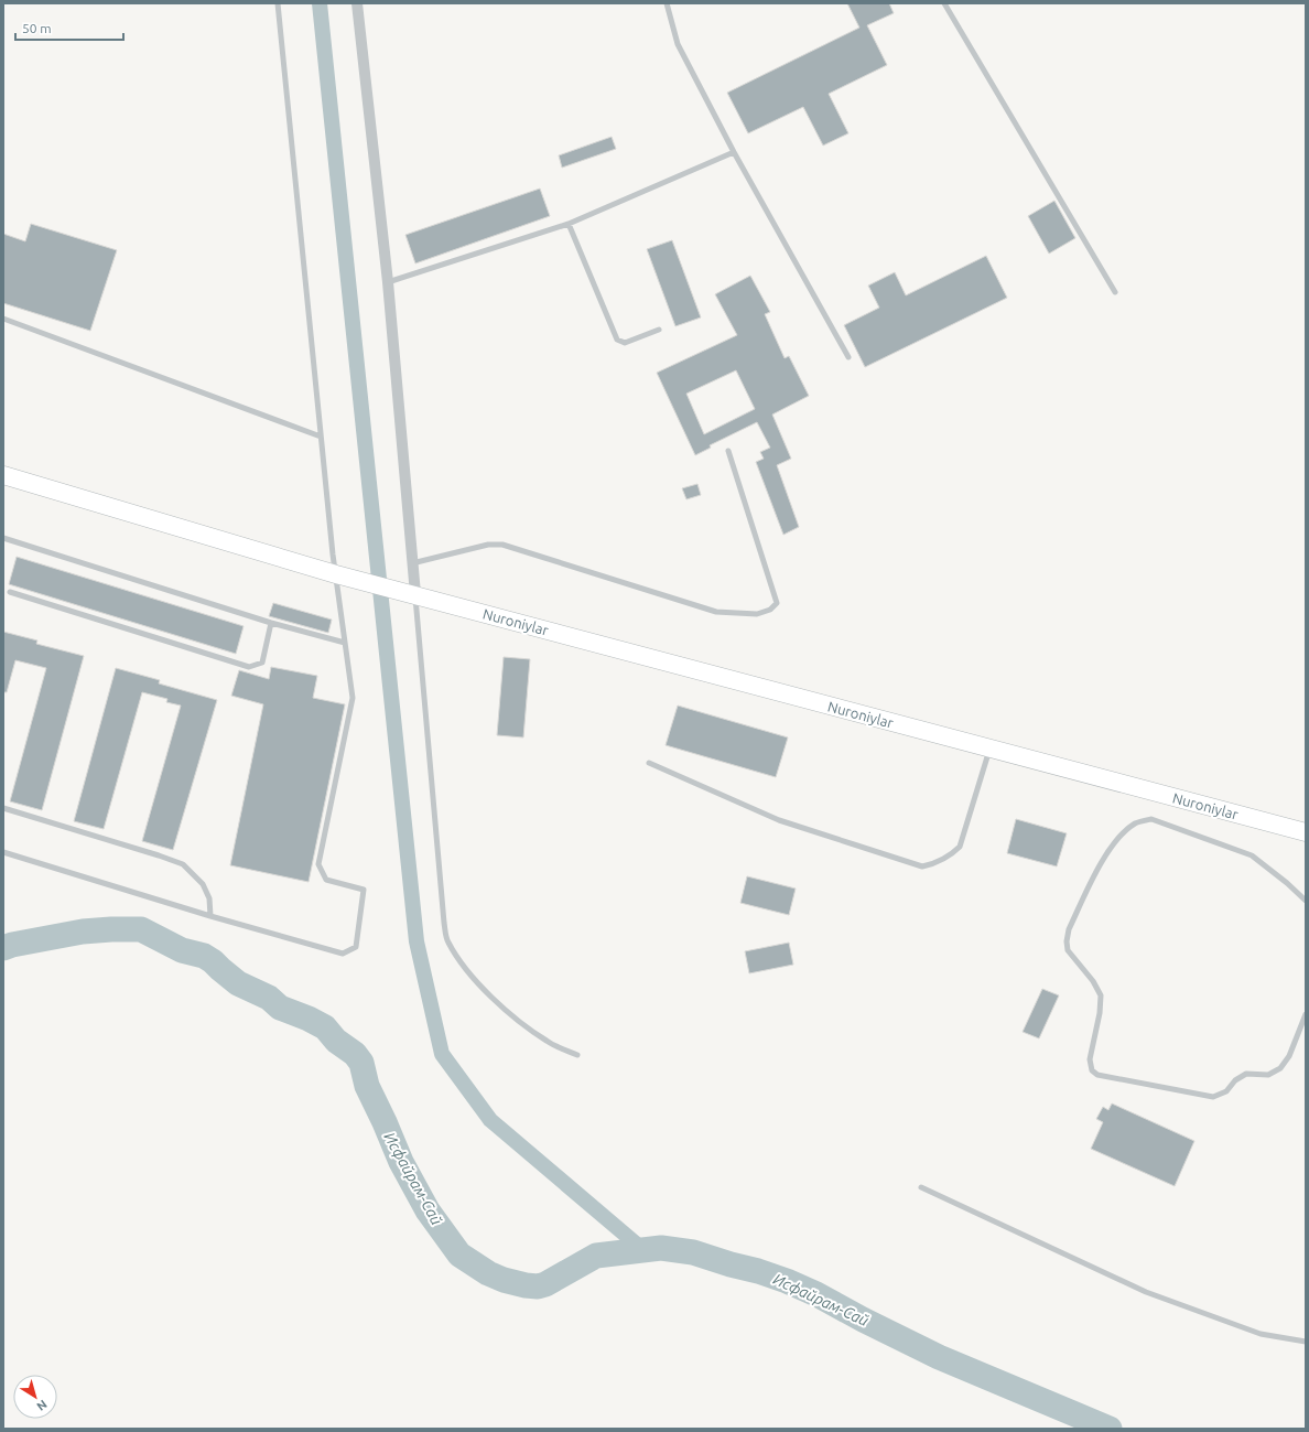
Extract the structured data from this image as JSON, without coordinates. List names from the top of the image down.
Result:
{
  "streets": {
    "main road": ["Nuroniylar"]
  },
  "water": ["Исфайрам-Сай"],
  "scale_bar": "50 m",
  "north": "bottom right"
}
